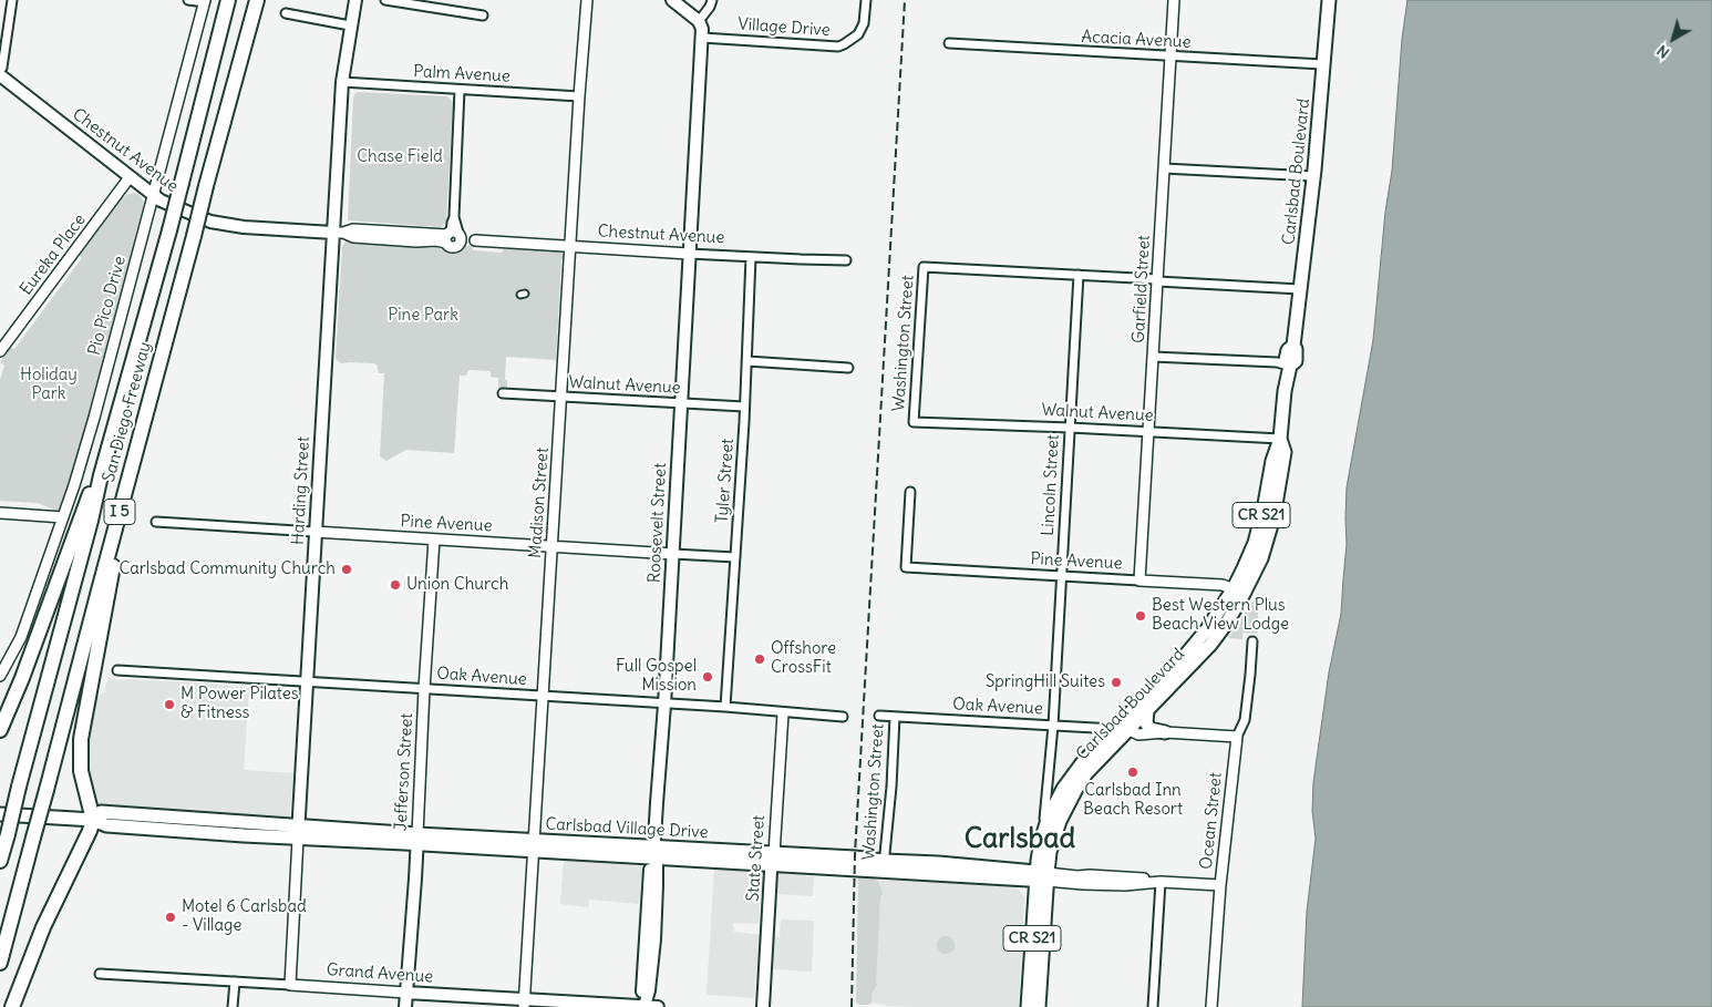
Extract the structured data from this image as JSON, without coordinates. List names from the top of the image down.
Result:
{
  "streets": {
    "highway": ["San Diego Freeway", "I 5"],
    "main road": [
      "Chestnut Avenue",
      "Carlsbad Boulevard",
      "Harding Street",
      "CR S21",
      "Roosevelt Street",
      "Jefferson Street",
      "Carlsbad Village Drive",
      "State Street",
      "Grand Avenue"
    ],
    "street": [
      "Village Drive",
      "Acacia Avenue",
      "Palm Avenue",
      "Eureka Place",
      "Garfield Street",
      "Pio Pico Drive",
      "Washington Street",
      "Walnut Avenue",
      "Tyler Street",
      "Lincoln Street",
      "Madison Street",
      "Pine Avenue",
      "Oak Avenue",
      "Ocean Street"
    ]
  },
  "crossings": [
    ["Village Drive", "Roosevelt Street"],
    ["Acacia Avenue", "Carlsbad Boulevard"],
    ["Acacia Avenue", "Garfield Street"],
    ["Palm Avenue", "Harding Street"],
    ["Palm Avenue", "Madison Street"],
    ["Chestnut Avenue", "Eureka Place"],
    ["Chestnut Avenue", "Pio Pico Drive"],
    ["Chestnut Avenue", "Tyler Street"],
    ["Chestnut Avenue", "Harding Street"],
    ["Chestnut Avenue", "Madison Street"],
    ["Chestnut Avenue", "Roosevelt Street"],
    ["Carlsbad Boulevard", "Walnut Avenue"],
    ["Carlsbad Boulevard", "Lincoln Street"],
    ["Carlsbad Boulevard", "Pine Avenue"],
    ["Carlsbad Boulevard", "Oak Avenue"],
    ["Carlsbad Boulevard", "Carlsbad Village Drive"],
    ["Garfield Street", "Walnut Avenue"],
    ["Garfield Street", "Pine Avenue"],
    ["Washington Street", "Walnut Avenue"],
    ["Washington Street", "Lincoln Street"],
    ["Washington Street", "Oak Avenue"],
    ["Washington Street", "Carlsbad Village Drive"],
    ["Walnut Avenue", "Tyler Street"],
    ["Walnut Avenue", "Lincoln Street"],
    ["Walnut Avenue", "Madison Street"],
    ["Walnut Avenue", "Roosevelt Street"],
    ["Tyler Street", "Pine Avenue"],
    ["Tyler Street", "Oak Avenue"],
    ["Lincoln Street", "Pine Avenue"],
    ["Lincoln Street", "Oak Avenue"],
    ["Harding Street", "Pine Avenue"],
    ["Harding Street", "Oak Avenue"],
    ["Harding Street", "Carlsbad Village Drive"],
    ["Harding Street", "Grand Avenue"],
    ["Madison Street", "Pine Avenue"],
    ["Madison Street", "Oak Avenue"],
    ["Madison Street", "Carlsbad Village Drive"],
    ["Madison Street", "Grand Avenue"],
    ["Roosevelt Street", "Pine Avenue"],
    ["Roosevelt Street", "Oak Avenue"],
    ["Roosevelt Street", "Carlsbad Village Drive"],
    ["Roosevelt Street", "Grand Avenue"],
    ["Pine Avenue", "Jefferson Street"],
    ["Oak Avenue", "Jefferson Street"],
    ["Oak Avenue", "State Street"],
    ["Jefferson Street", "Carlsbad Village Drive"],
    ["Jefferson Street", "Grand Avenue"],
    ["Ocean Street", "Carlsbad Village Drive"],
    ["Carlsbad Village Drive", "State Street"]
  ],
  "districts": ["Carlsbad"],
  "parks": ["Chase Field", "Pine Park", "Holiday Park"],
  "places": [
    "Carlsbad Community Church",
    "Union Church",
    "Best Western Plus Beach View Lodge",
    "Offshore CrossFit",
    "Full Gospel Mission",
    "SpringHill Suites",
    "M Power Pilates & Fitness",
    "Carlsbad Inn Beach Resort",
    "Motel 6 Carlsbad - Village"
  ],
  "north": "bottom left"
}
